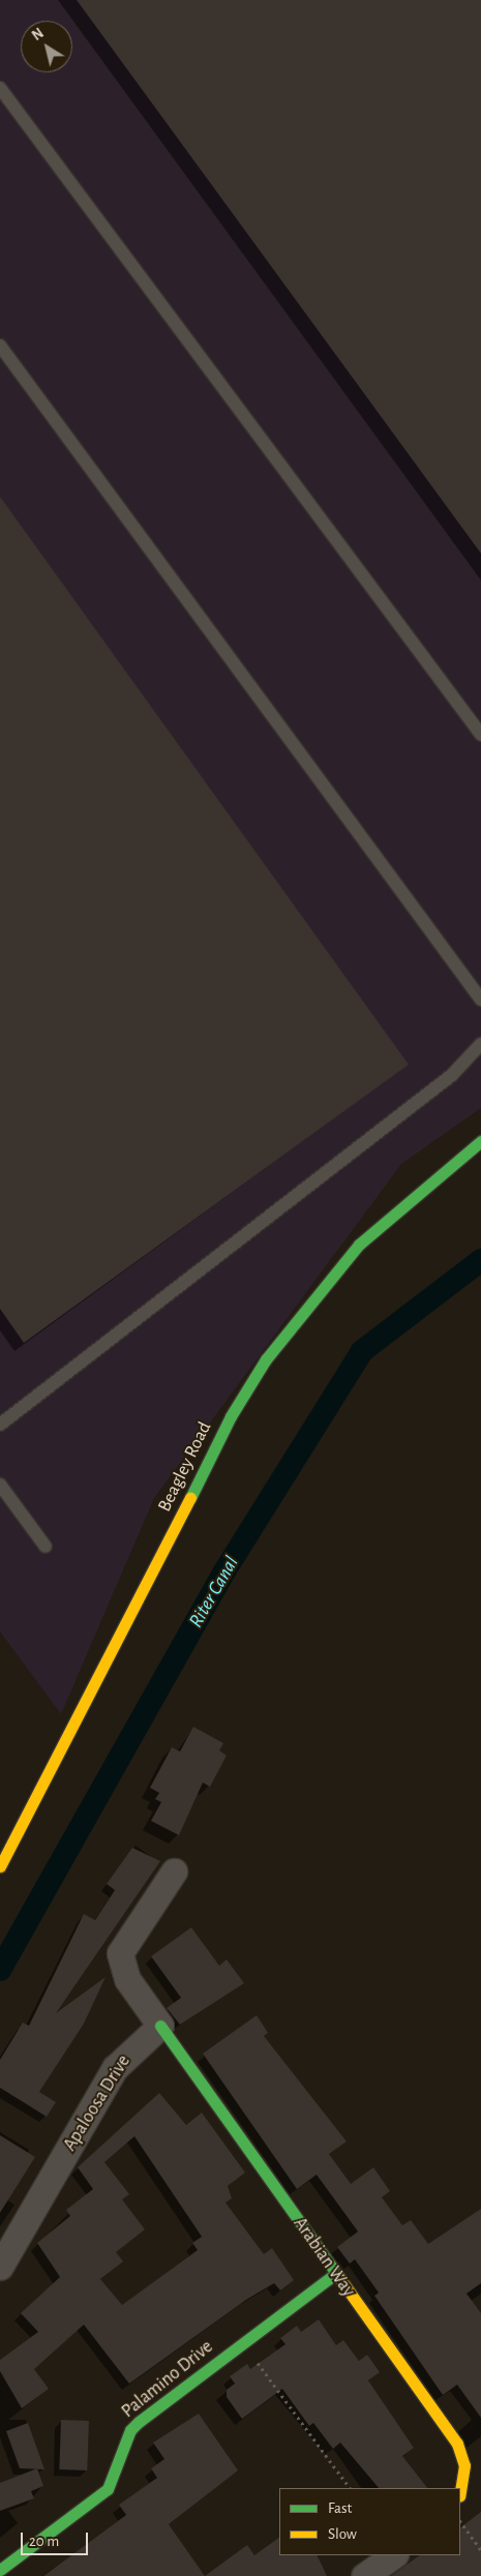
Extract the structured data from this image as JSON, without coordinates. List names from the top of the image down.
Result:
{
  "streets": {
    "street": [
      "Beagley Road",
      "Apaloosa Drive",
      "Arabian Way",
      "Palamino Drive"
    ]
  },
  "crossings": [
    ["Apaloosa Drive", "Arabian Way"],
    ["Arabian Way", "Palamino Drive"]
  ],
  "water": ["Riter Canal"],
  "legend": ["Fast", "Slow"],
  "scale_bar": "20 m",
  "north": "top left"
}
